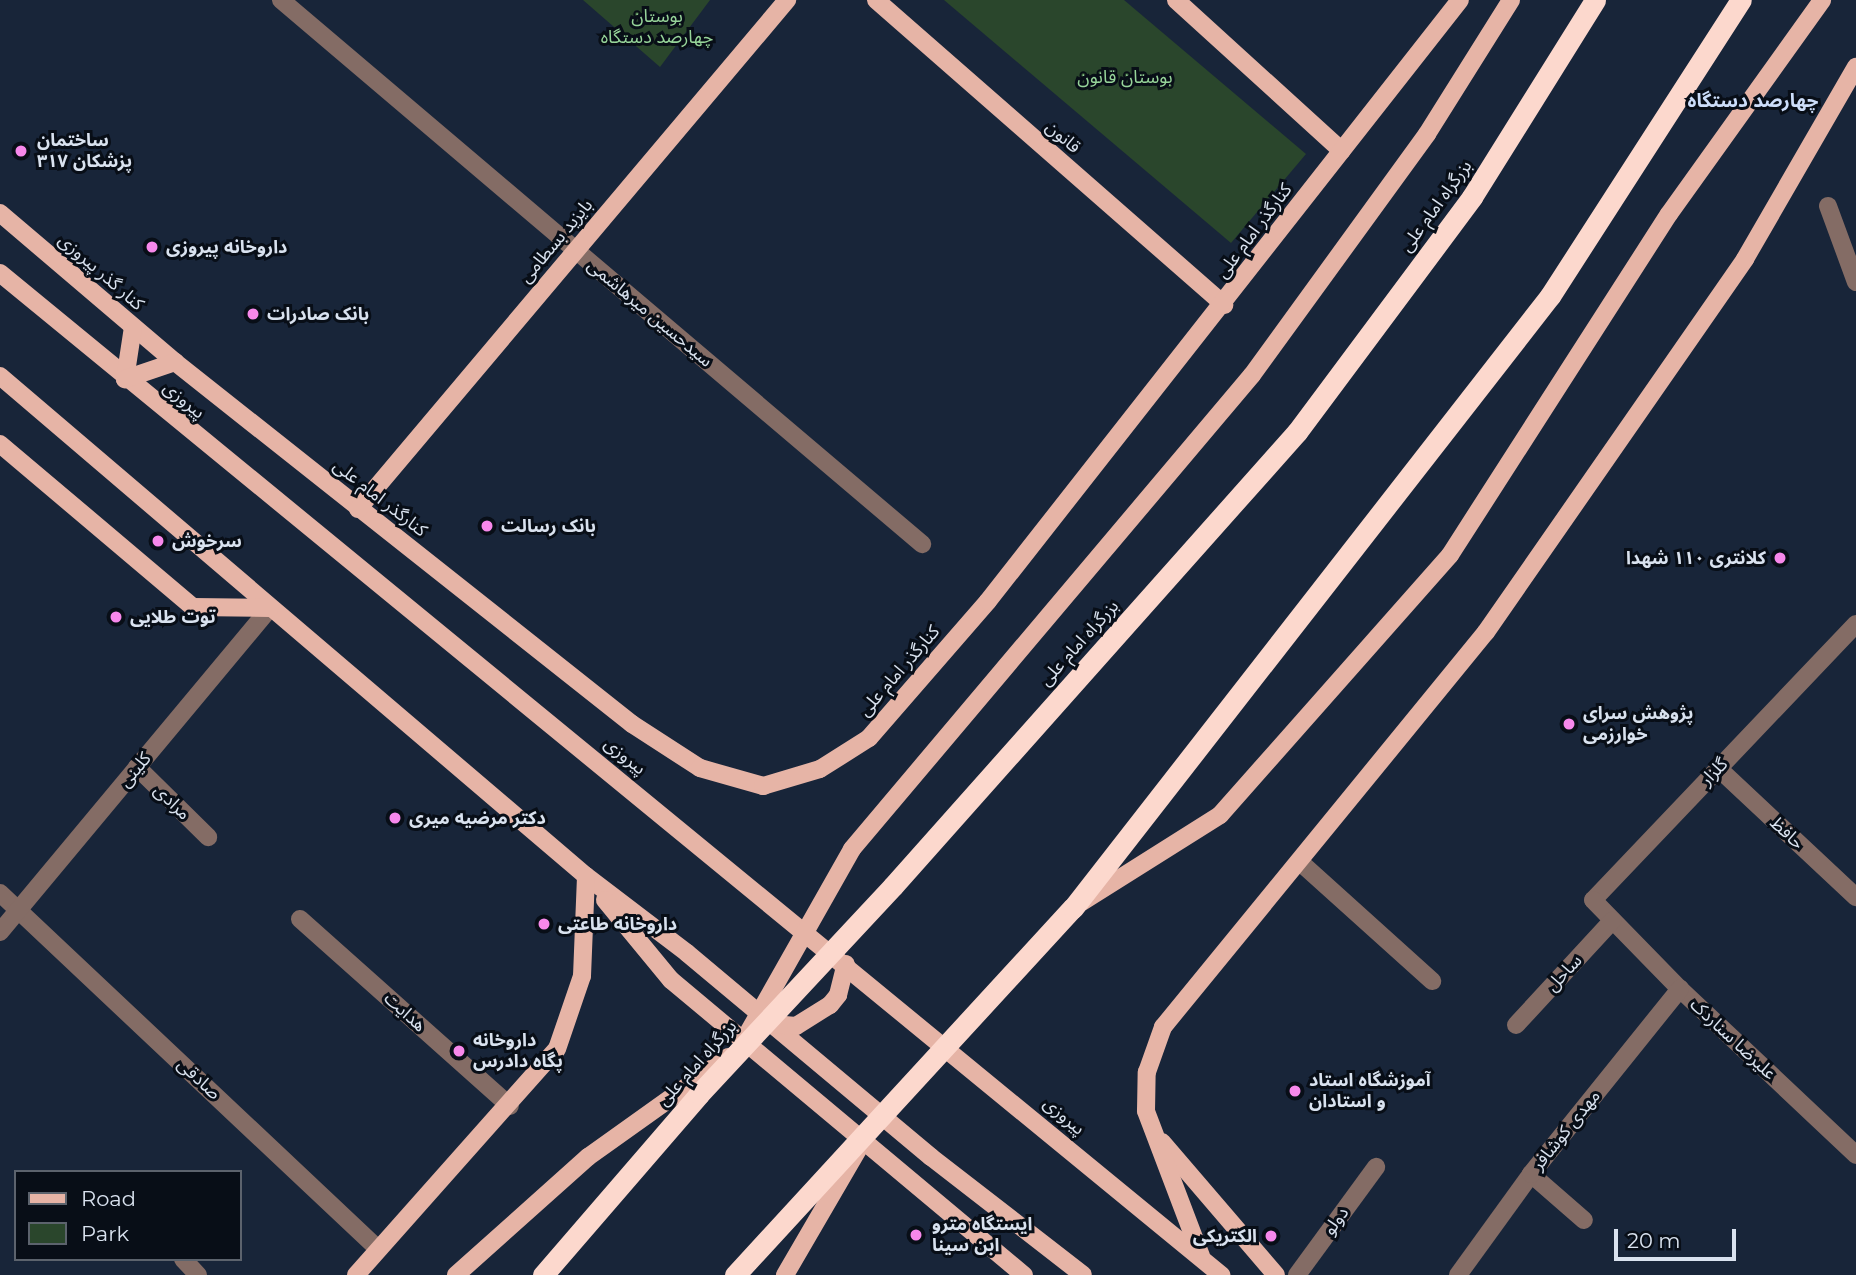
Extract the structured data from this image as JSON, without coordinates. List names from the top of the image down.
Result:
{
  "streets": {
    "highway": ["بزرگراه امام علی"],
    "main road": [
      "قانون",
      "کنارگذر امام علی",
      "بایزید بسطامی",
      "کنار گذر پیروزی",
      "پیروزی"
    ],
    "street": [
      "سیدحسین میرهاشمی",
      "کلینی",
      "گلزار",
      "مرادی",
      "حافظ",
      "ساحل",
      "هدایت",
      "علیرضا سناردک",
      "صادقی",
      "مهدی کوشافر",
      "دولو"
    ]
  },
  "crossings": [
    ["قانون", "کنارگذر امام علی"],
    ["کنارگذر امام علی", "بایزید بسطامی"],
    ["کنارگذر امام علی", "کنار گذر پیروزی"],
    ["بایزید بسطامی", "سیدحسین میرهاشمی"],
    ["کلینی", "مرادی"],
    ["کلینی", "صادقی"],
    ["گلزار", "حافظ"],
    ["گلزار", "ساحل"],
    ["گلزار", "علیرضا سناردک"],
    ["ساحل", "علیرضا سناردک"],
    ["علیرضا سناردک", "مهدی کوشافر"]
  ],
  "districts": ["چهارصد دستگاه"],
  "parks": ["بوستان چهارصد دستگاه", "بوستان قانون"],
  "places": [
    "ساختمان پزشکان ۳۱۷",
    "داروخانه پیروزی",
    "بانک صادرات",
    "بانک رسالت",
    "سرخوش",
    "کلانتری ۱۱۰ شهدا",
    "توت طلایی",
    "پژوهش سرای خوارزمی",
    "دکتر مرضیه میری",
    "داروخانه طاعتی",
    "داروخانه پگاه دادرس",
    "آموزشگاه استاد و استادان",
    "ایستگاه مترو ابن سینا",
    "الکتریکی"
  ],
  "legend": ["Road", "Park"],
  "scale_bar": "20 m"
}
